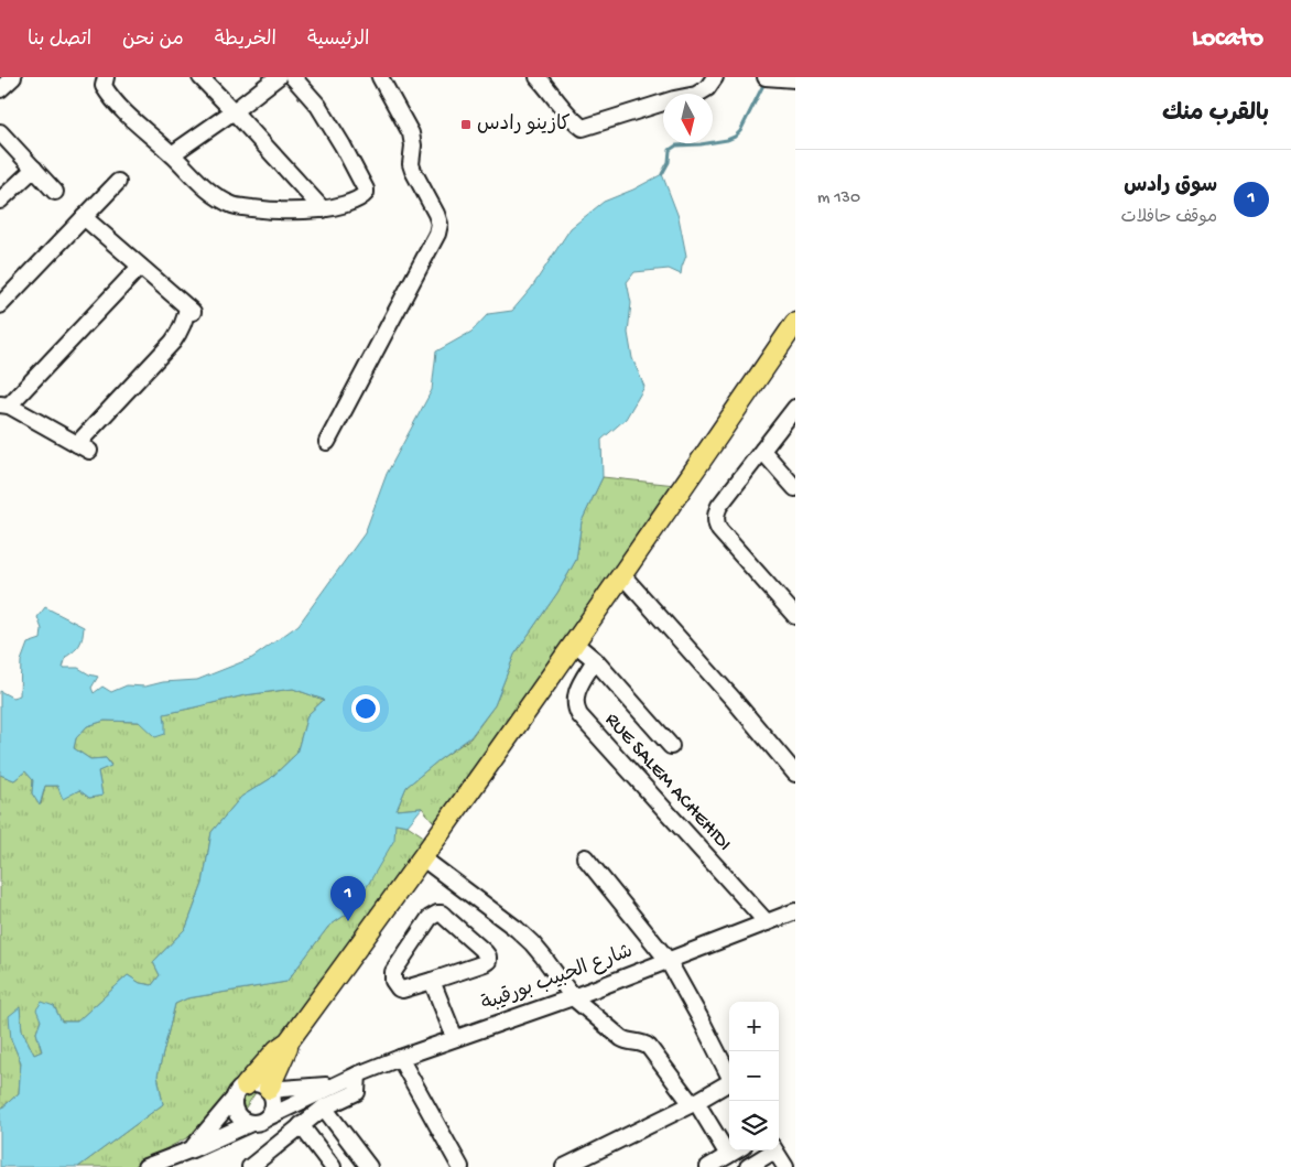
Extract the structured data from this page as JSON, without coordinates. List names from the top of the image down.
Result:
{
  "streets": {
    "street": ["RUE SALEM ACHEHIDI", "شارع الحبيب بورقيبة"]
  },
  "crossings": [
    ["RUE SALEM ACHEHIDI", "شارع الحبيب بورقيبة"]
  ],
  "places": {
    "transit": ["كازينو رادس"]
  },
  "north": "bottom",
  "page": {
    "header": "Locato",
    "nav": [
      "الرئيسية",
      "الخريطة",
      "من نحن",
      "اتصل بنا"
    ],
    "heading": "بالقرب منك",
    "list": [
      {
        "mark": "1",
        "name": "سوق رادس",
        "note": "موقف حافلات",
        "value": "130 m"
      }
    ],
    "pins": "1",
    "map_buttons": ["+", "−"]
  }
}
